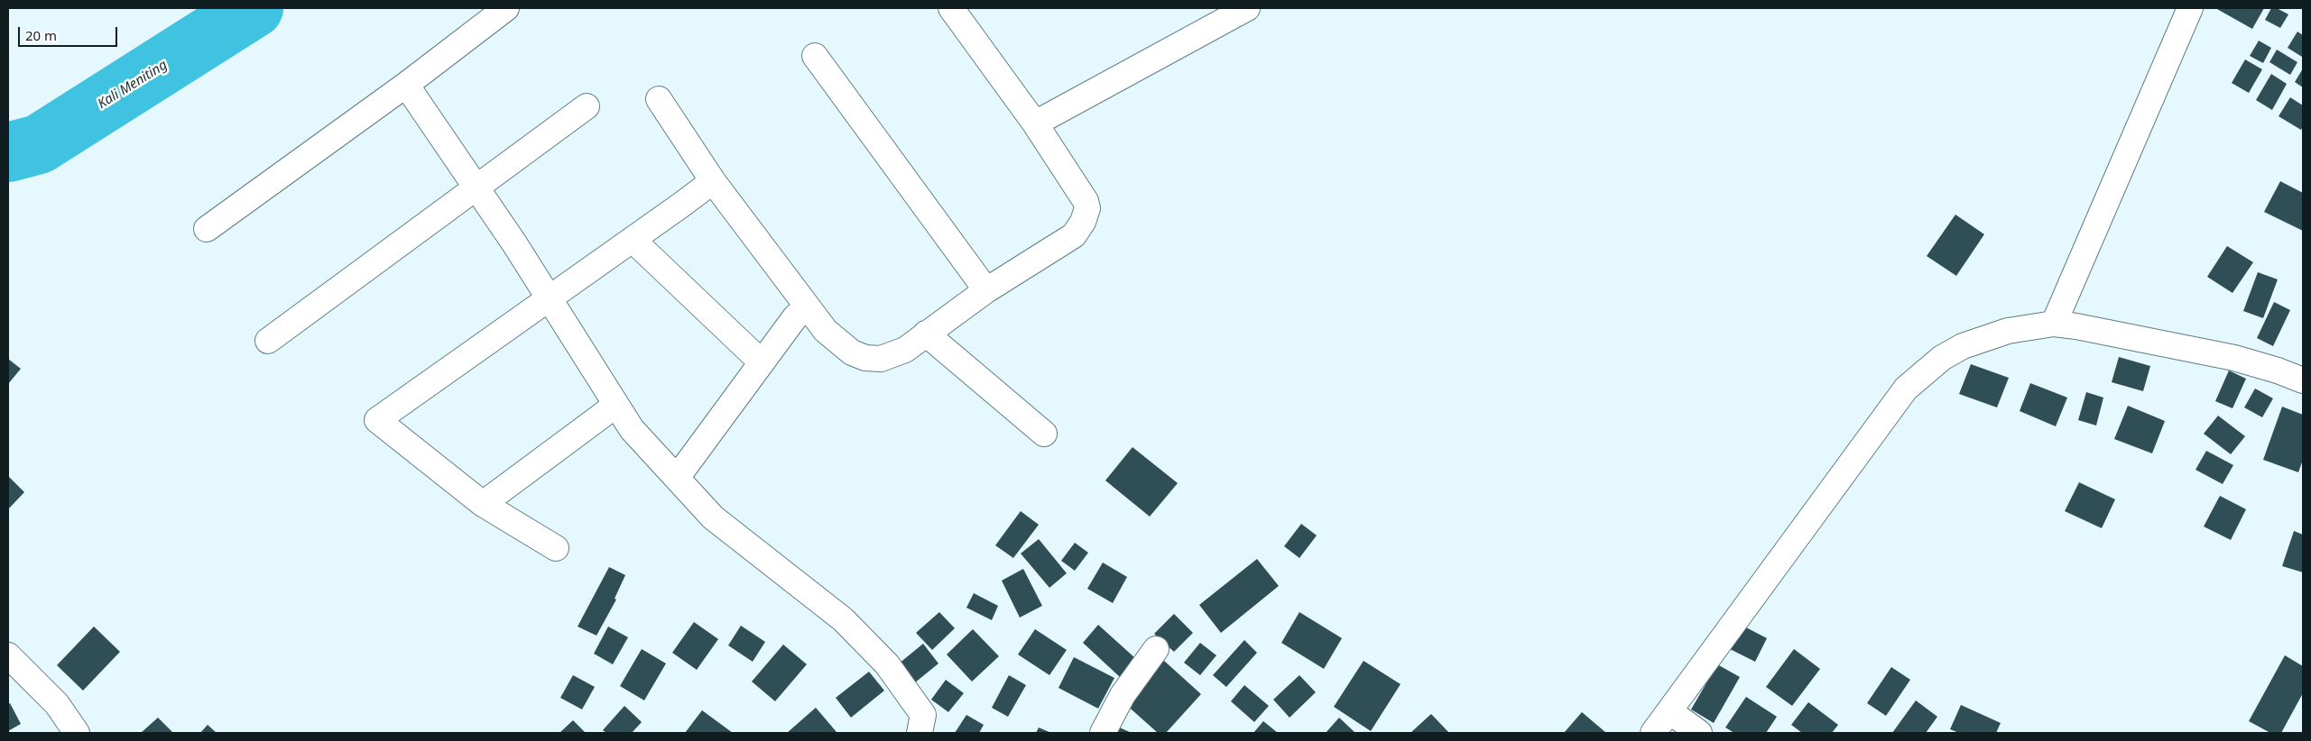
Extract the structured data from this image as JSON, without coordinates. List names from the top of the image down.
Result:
{
  "water": ["Kali Meniting"],
  "scale_bar": "20 m"
}
